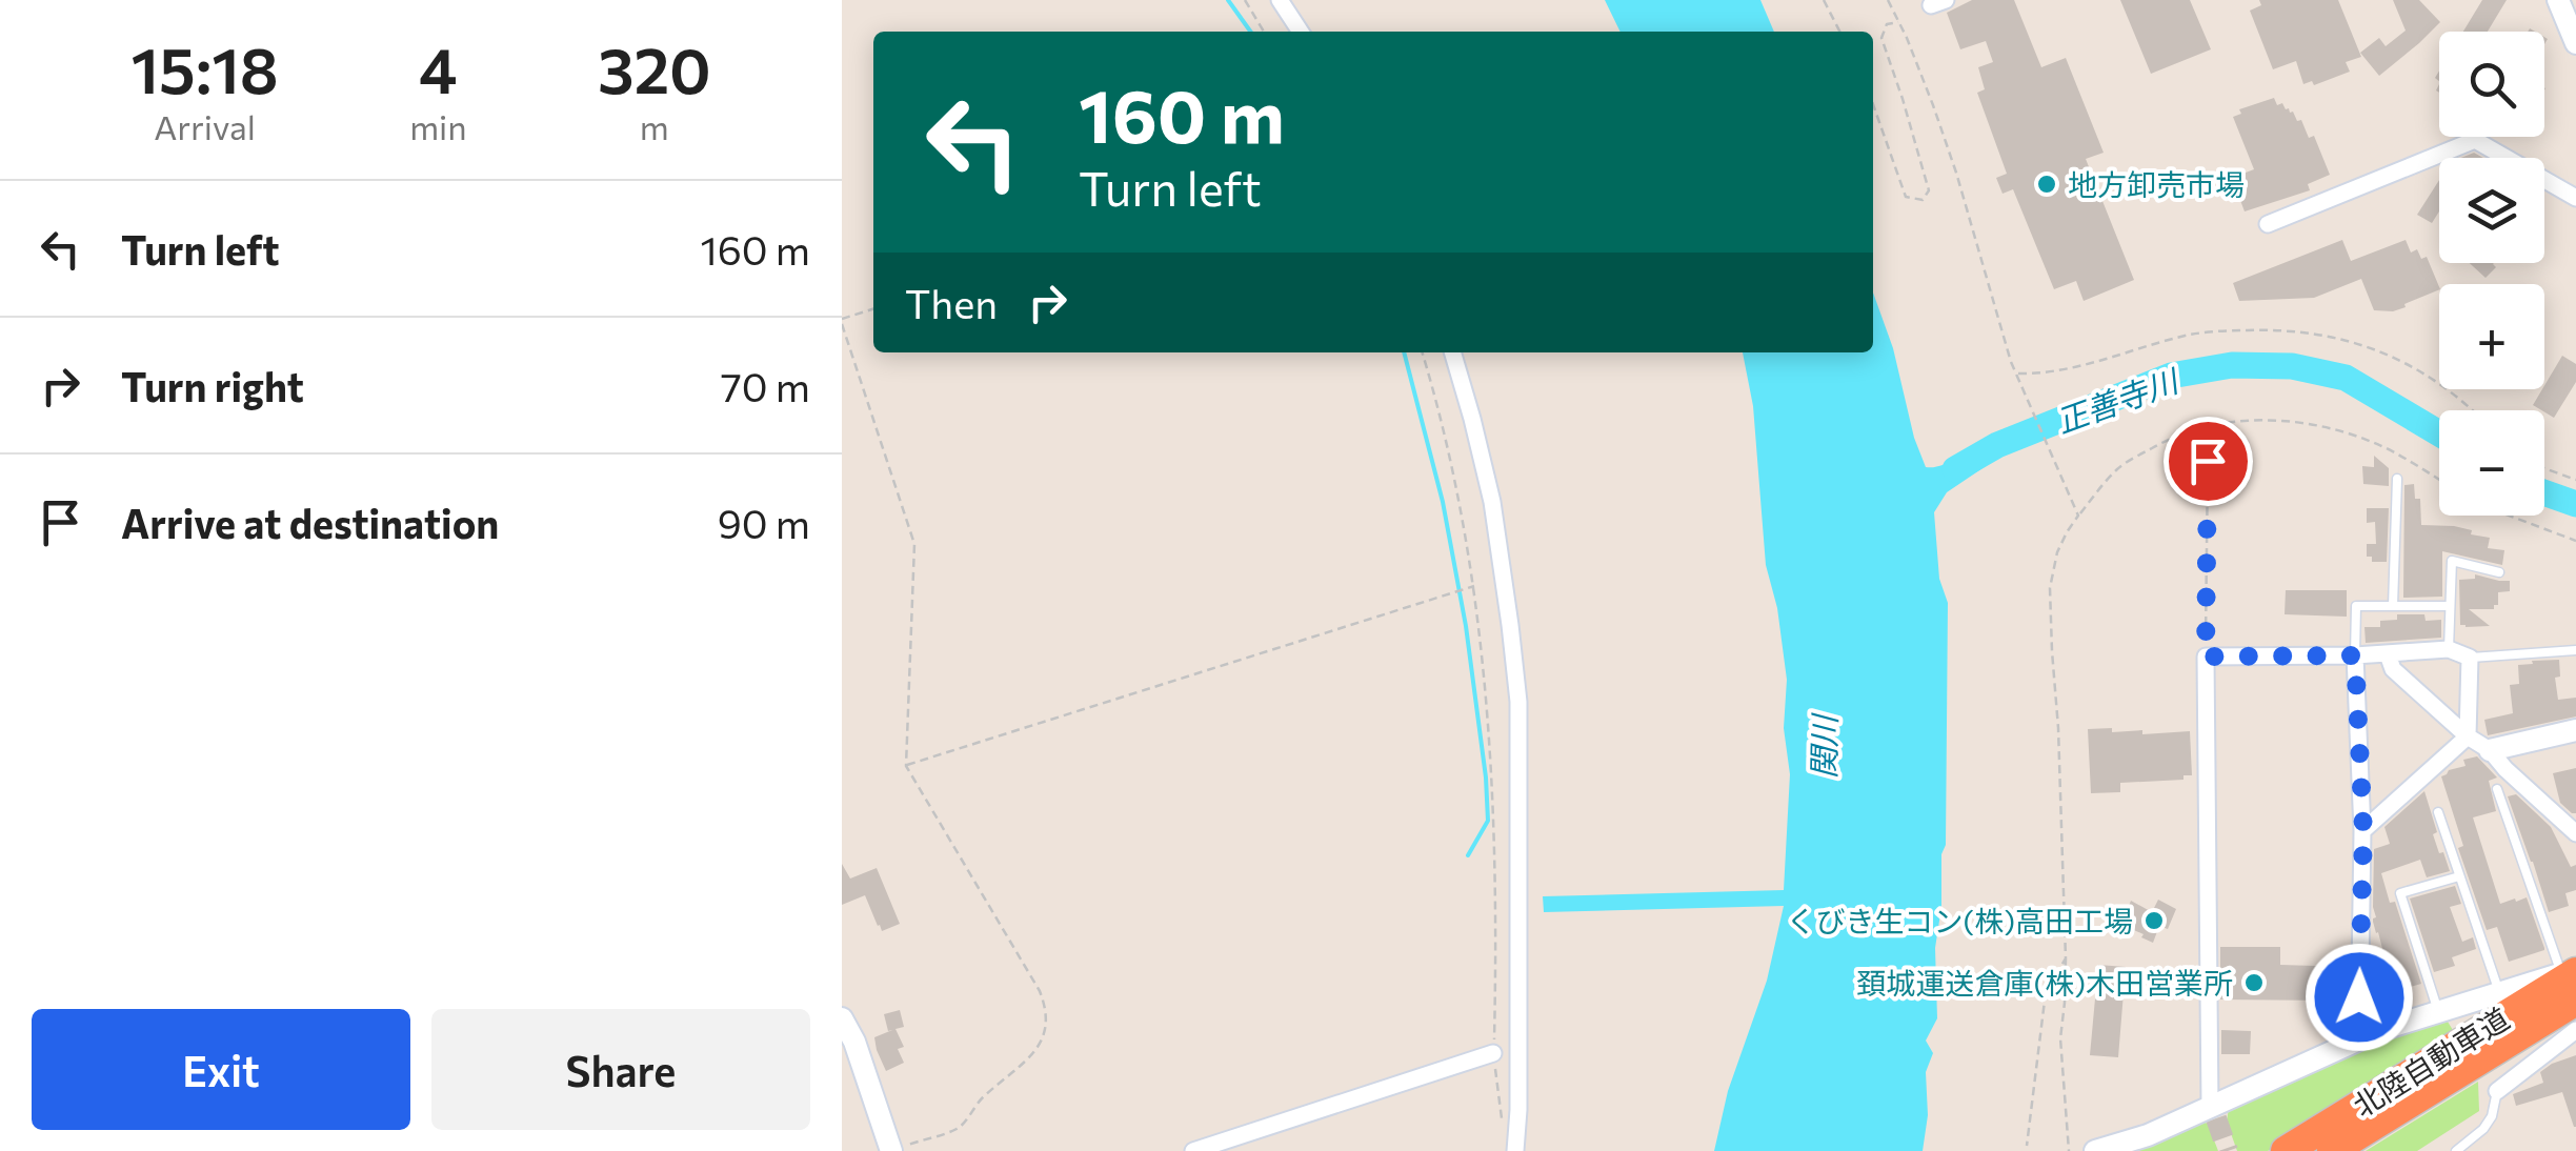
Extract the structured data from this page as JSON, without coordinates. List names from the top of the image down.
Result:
{
  "streets": {
    "highway": ["北陸自動車道"]
  },
  "water": ["正善寺川", "関川"],
  "places": ["地方卸売市場", "くびき生コン(株)高田工場", "頚城運送倉庫(株)木田営業所"],
  "page": {
    "eta": [
      "15:18",
      "Arrival",
      "4",
      "min",
      "320",
      "m"
    ],
    "map_buttons": ["+", "−"],
    "turn": ["160 m", "Turn left"],
    "list": [
      {
        "name": "Turn left",
        "value": "160 m"
      },
      {
        "name": "Turn right",
        "value": "70 m"
      },
      {
        "name": "Arrive at destination",
        "value": "90 m"
      }
    ],
    "then": "Then",
    "buttons": ["Exit", "Share"]
  }
}
